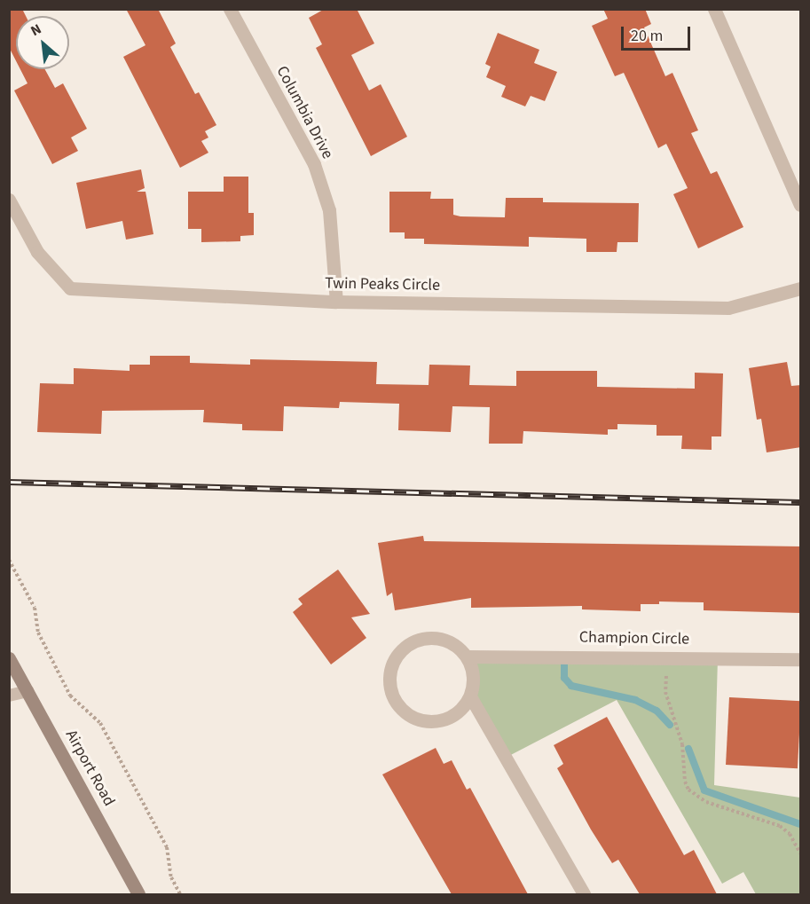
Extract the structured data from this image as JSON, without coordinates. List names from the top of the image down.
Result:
{
  "streets": {
    "main road": ["Airport Road"],
    "street": ["Columbia Drive", "Twin Peaks Circle", "Champion Circle"]
  },
  "crossings": [
    ["Columbia Drive", "Twin Peaks Circle"]
  ],
  "scale_bar": "20 m",
  "north": "top left"
}
